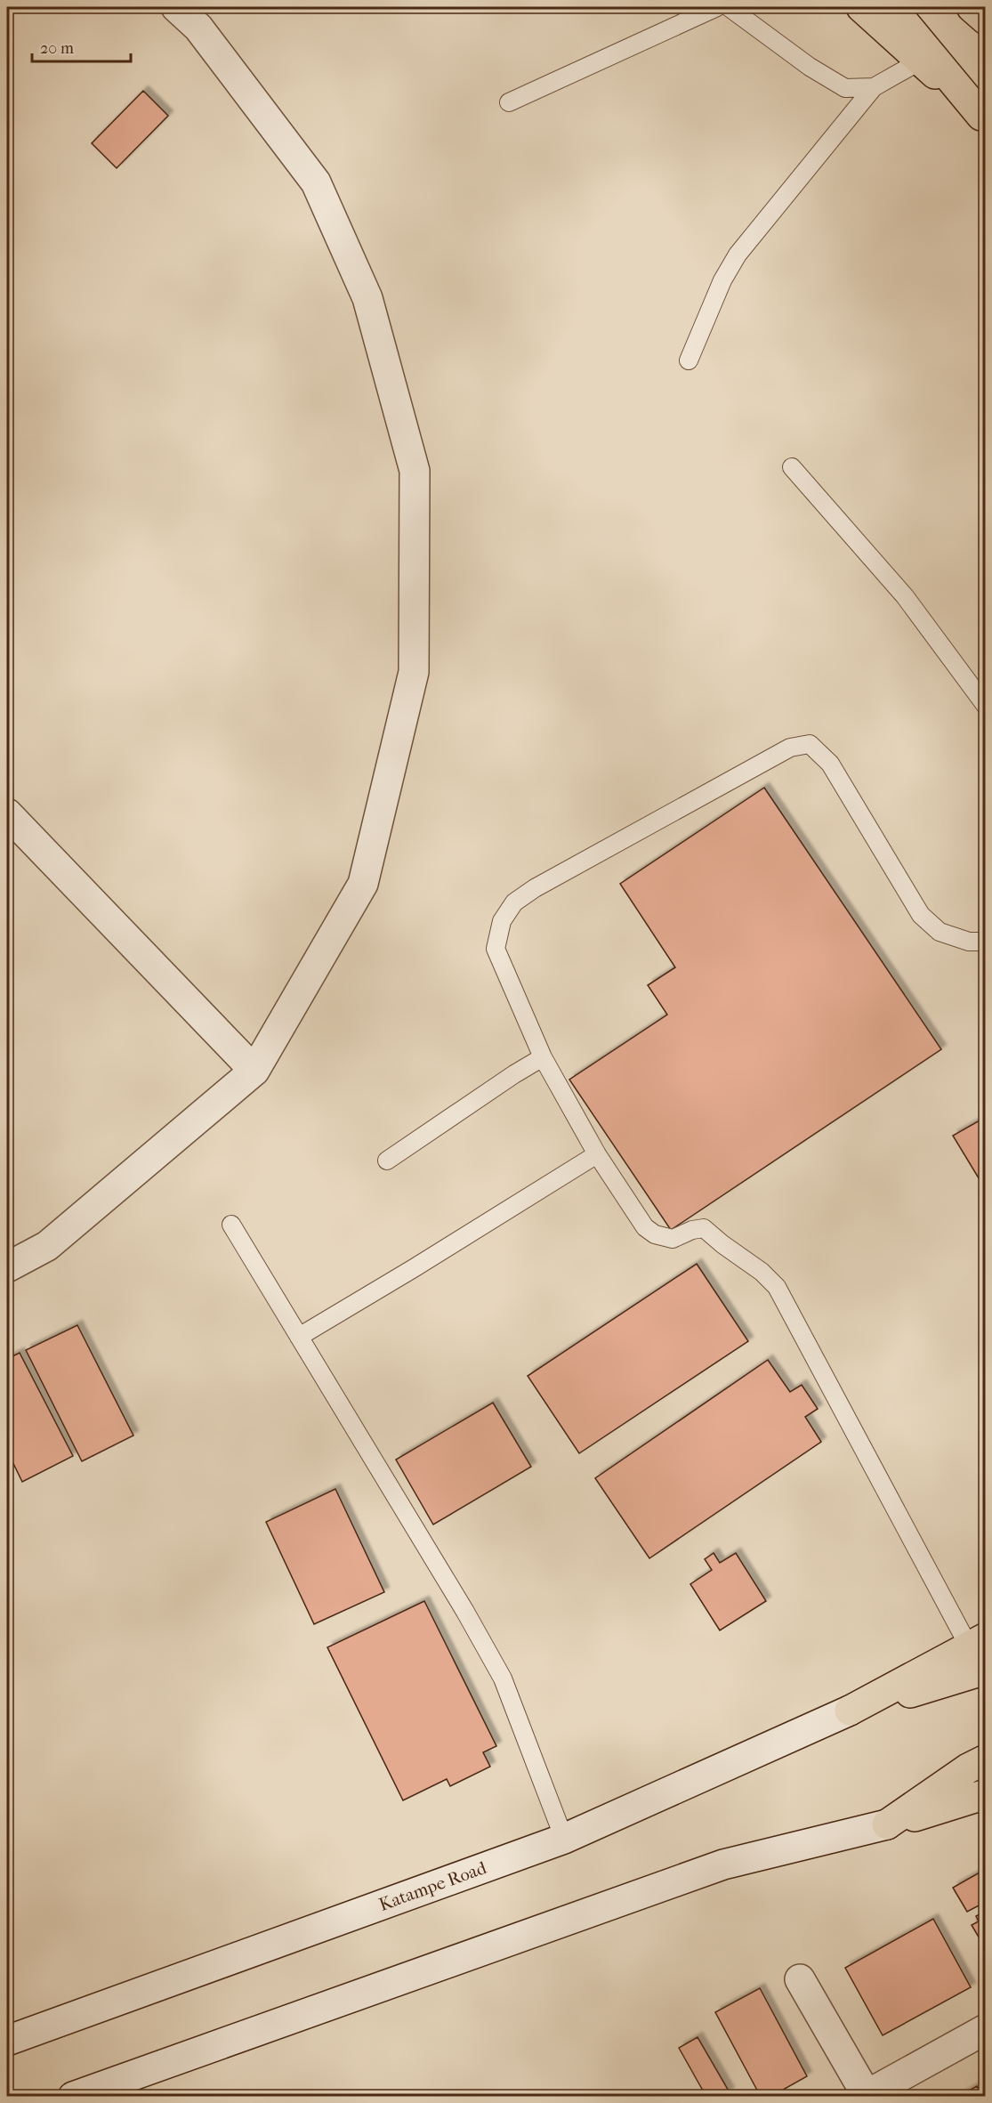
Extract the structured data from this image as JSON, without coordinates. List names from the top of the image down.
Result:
{
  "streets": {
    "street": ["Katampe Road"]
  },
  "scale_bar": "20 m"
}
